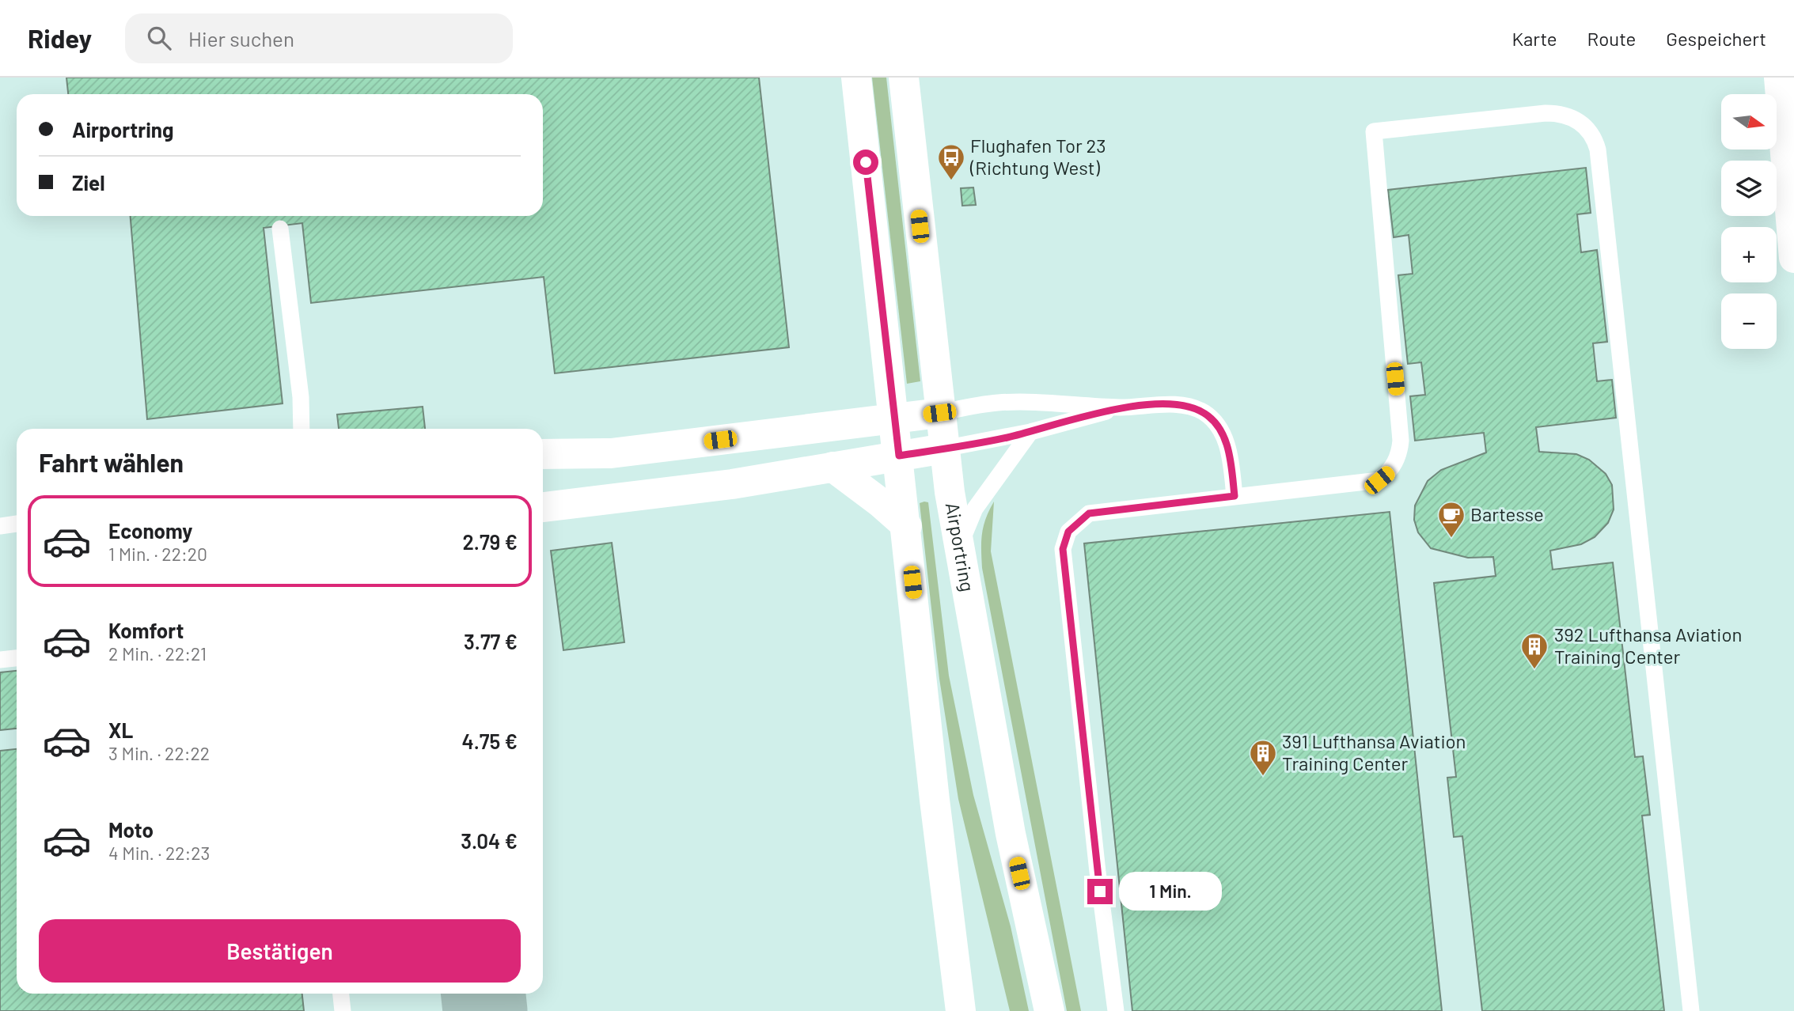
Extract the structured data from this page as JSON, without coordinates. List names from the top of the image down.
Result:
{
  "streets": {
    "main road": ["Airportring"]
  },
  "places": {
    "bus stop": ["Flughafen Tor 23 (Richtung West)"],
    "cafe": ["Bartesse"],
    "building": ["392 Lufthansa Aviation Training Center", "391 Lufthansa Aviation Training Center"]
  },
  "north": "right",
  "page": {
    "header": "Ridey",
    "search": "Hier suchen",
    "nav": ["Karte", "Route", "Gespeichert"],
    "map_buttons": ["+", "−"],
    "banner": ["Airportring", "Ziel"],
    "heading": "Fahrt wählen",
    "list": [
      {
        "name": "Economy",
        "note": "1 Min. · 22:20",
        "value": "2.79 €"
      },
      {
        "name": "Komfort",
        "note": "2 Min. · 22:21",
        "value": "3.77 €"
      },
      {
        "name": "XL",
        "note": "3 Min. · 22:22",
        "value": "4.75 €"
      },
      {
        "name": "Moto",
        "note": "4 Min. · 22:23",
        "value": "3.04 €"
      }
    ],
    "bubble": "1 Min.",
    "buttons": "Bestätigen"
  }
}
